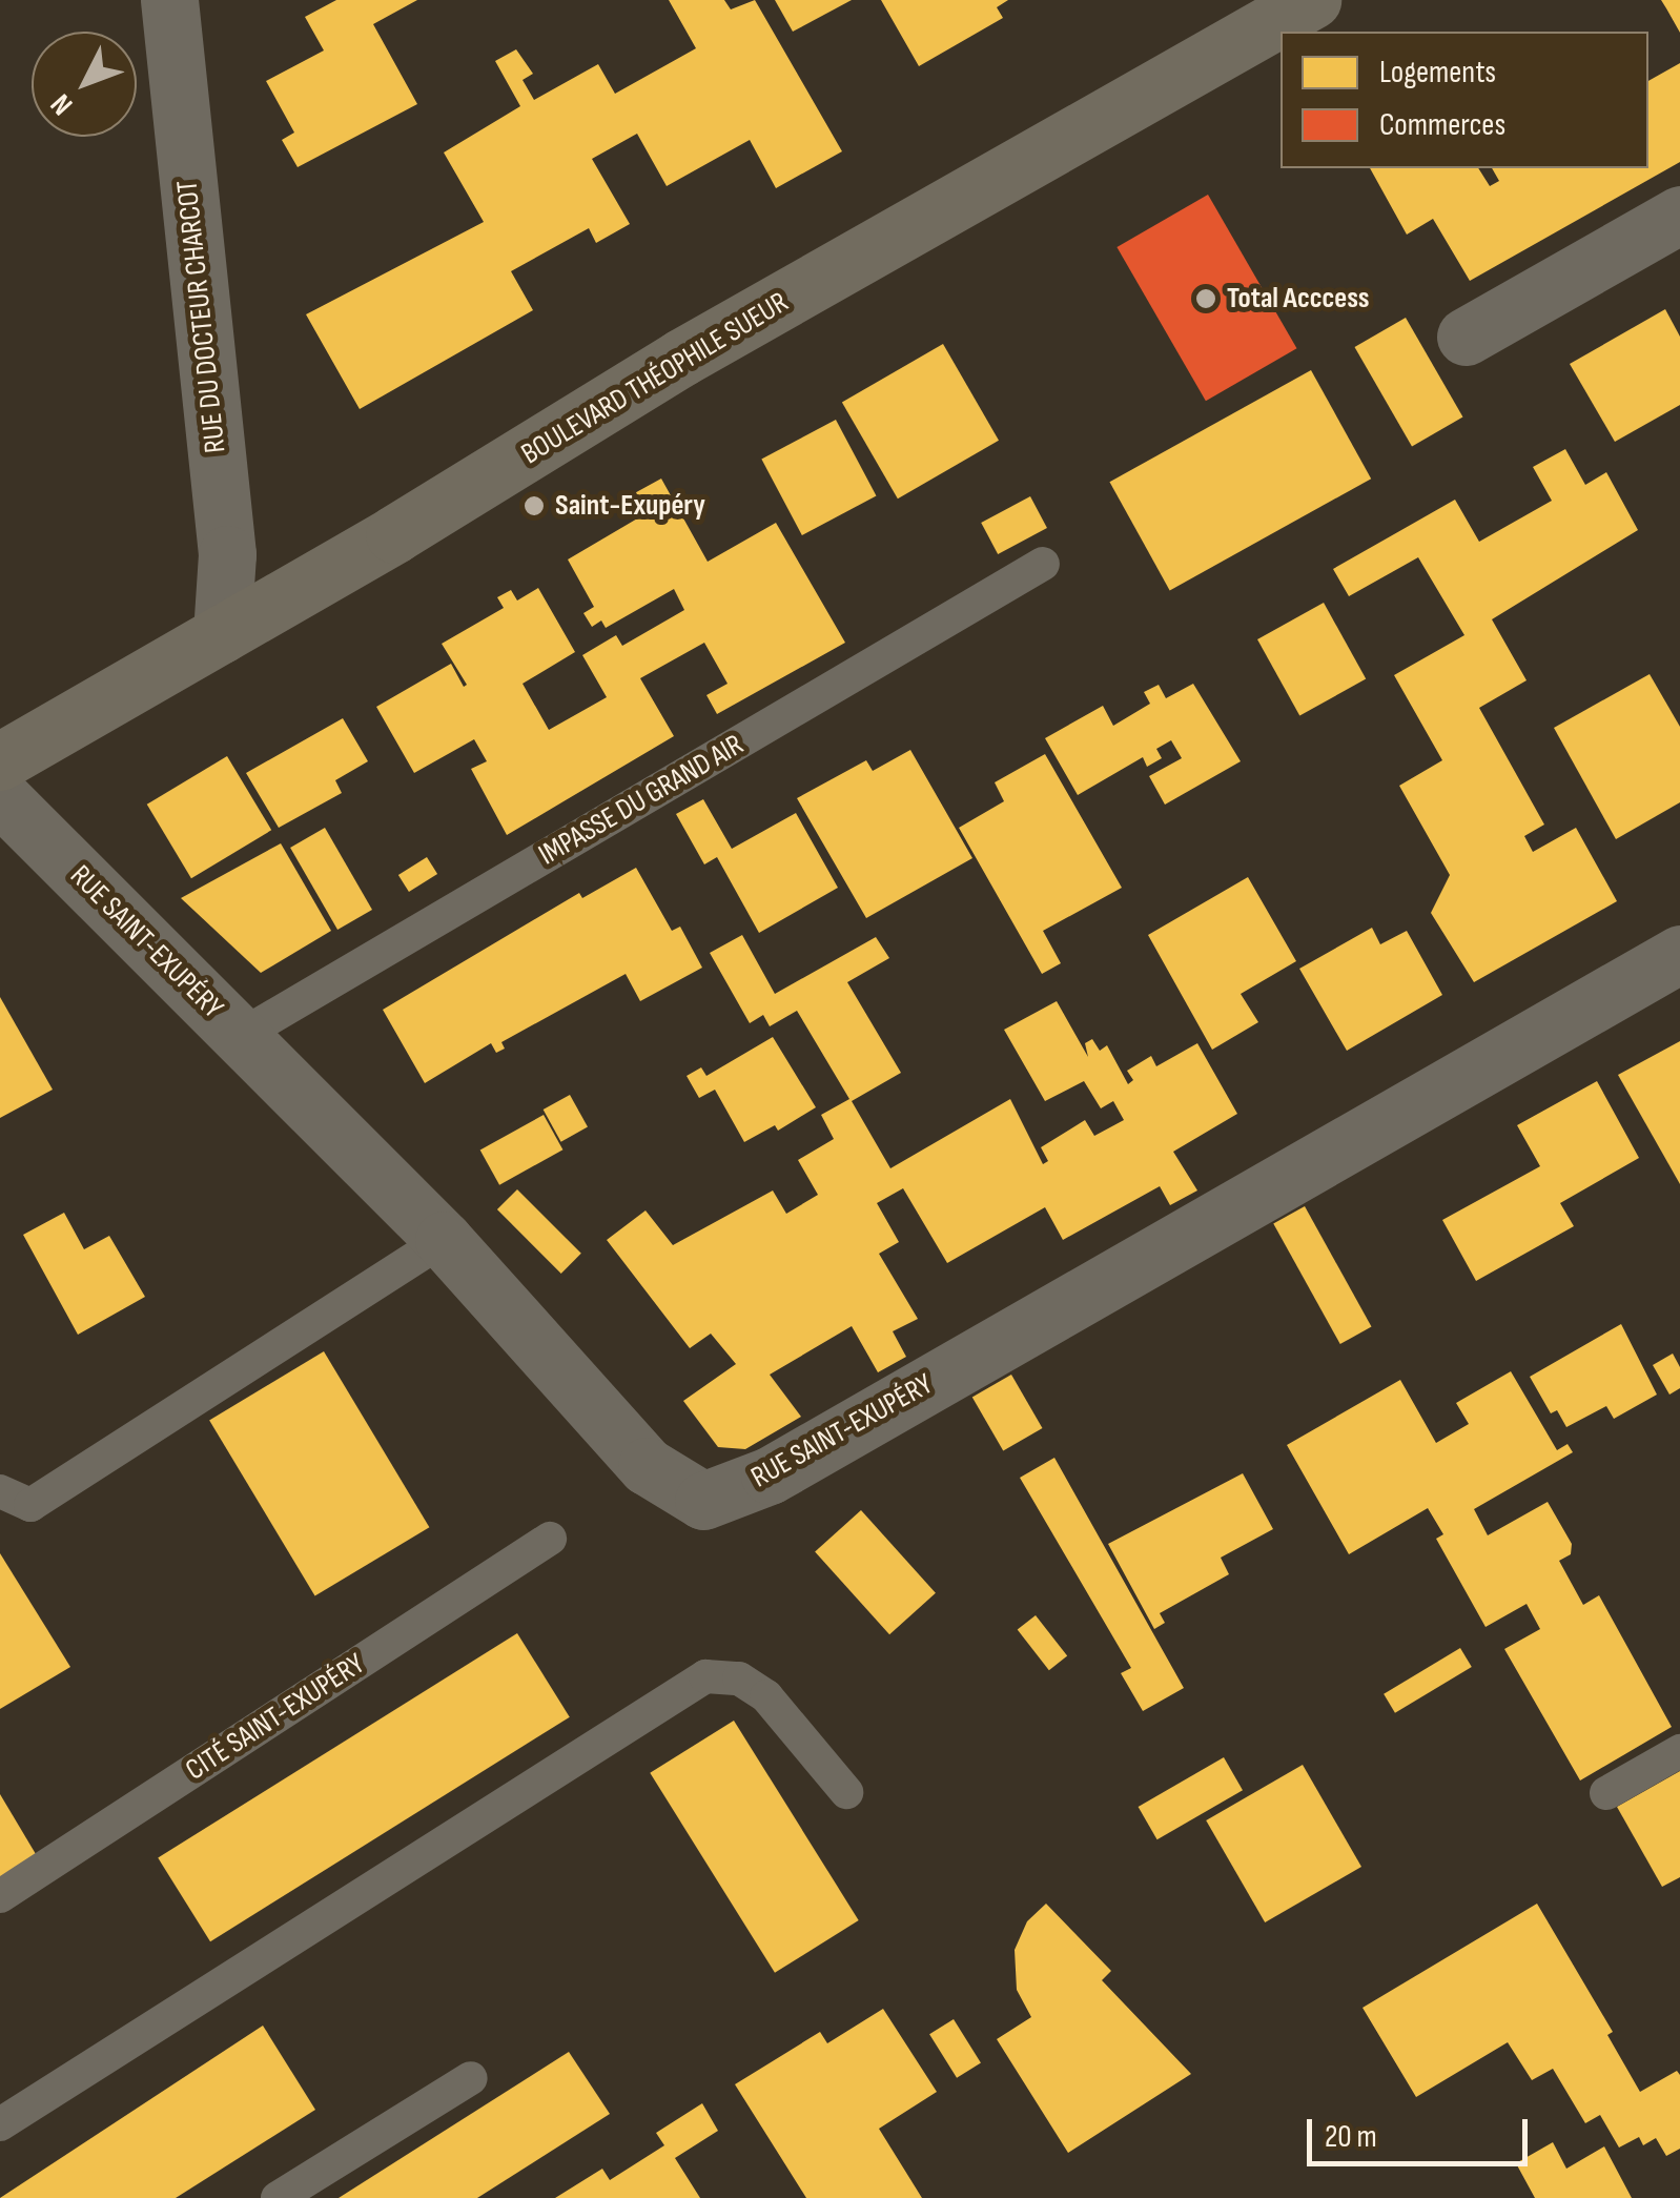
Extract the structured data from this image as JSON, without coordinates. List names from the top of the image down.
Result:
{
  "streets": {
    "main road": ["BOULEVARD THÉOPHILE SUEUR"],
    "street": ["RUE DU DOCTEUR CHARCOT", "RUE SAINT-EXUPÉRY"],
    "lane": ["IMPASSE DU GRAND AIR", "CITÉ SAINT-EXUPÉRY"]
  },
  "crossings": [
    ["RUE DU DOCTEUR CHARCOT", "BOULEVARD THÉOPHILE SUEUR"],
    ["IMPASSE DU GRAND AIR", "RUE SAINT-EXUPÉRY"]
  ],
  "places": ["Total Acccess", "Saint-Exupéry"],
  "legend": ["Logements", "Commerces"],
  "scale_bar": "20 m",
  "north": "bottom left"
}
